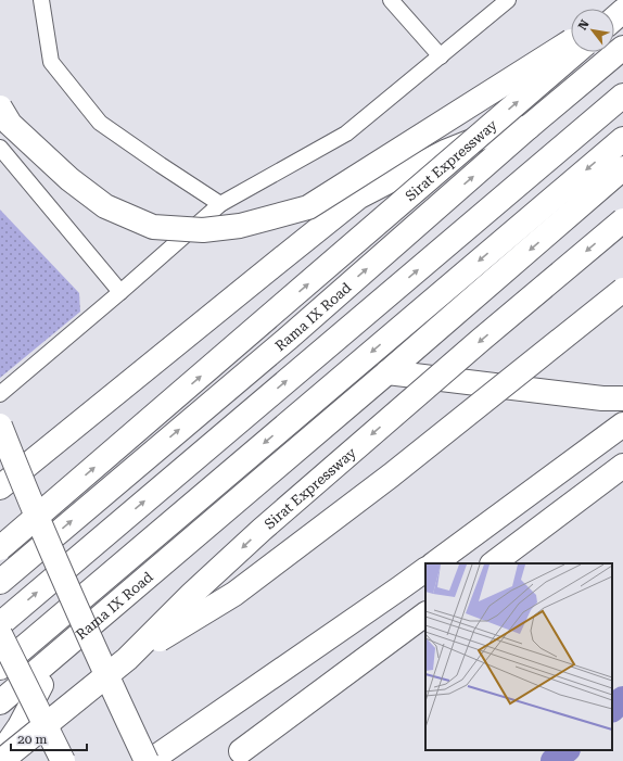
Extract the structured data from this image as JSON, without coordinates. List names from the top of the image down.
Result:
{
  "streets": {
    "main road": ["Sirat Expressway", "Rama IX Road"]
  },
  "scale_bar": "20 m",
  "north": "top left"
}
